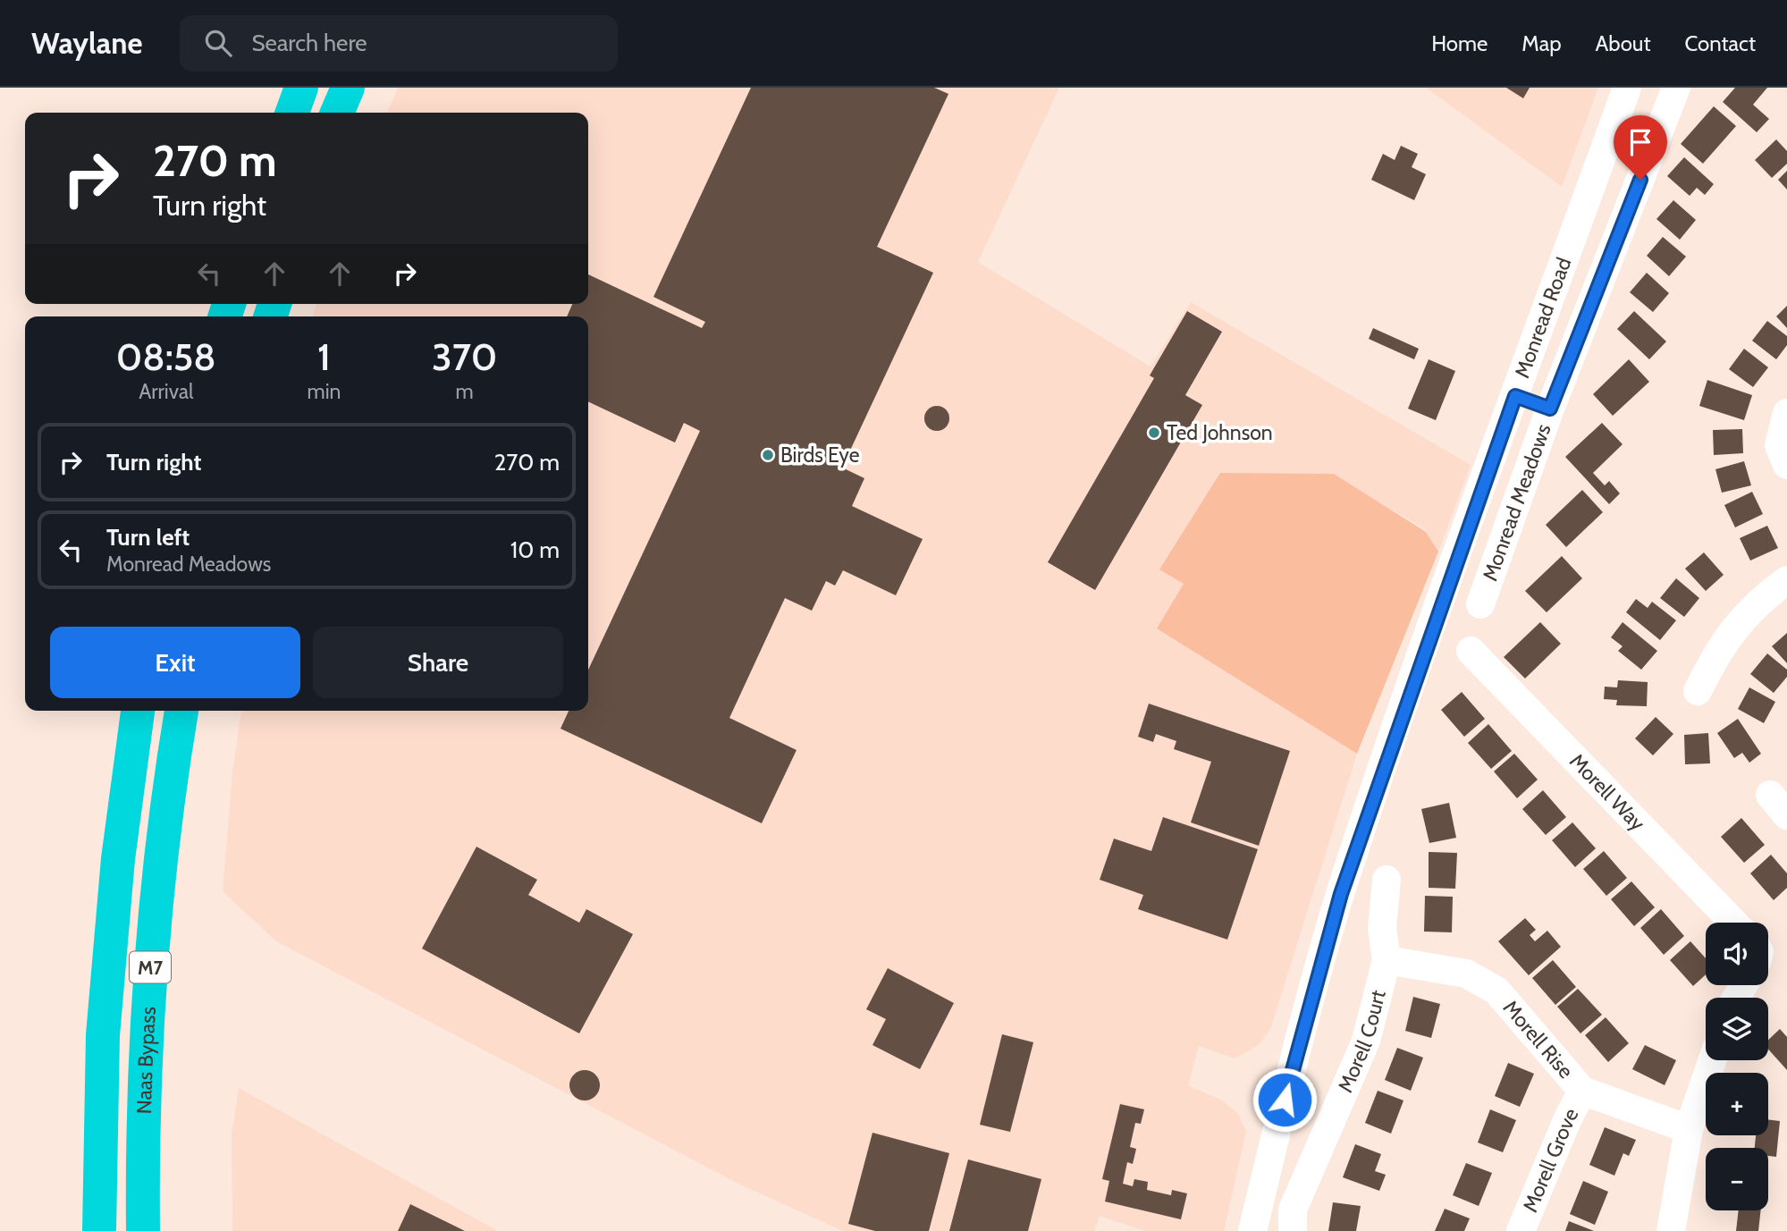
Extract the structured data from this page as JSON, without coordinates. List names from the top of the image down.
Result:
{
  "streets": {
    "highway": ["M7", "Naas Bypass"],
    "street": [
      "Monread Road",
      "Monread Meadows",
      "Morell Way",
      "Morell Rise",
      "Morell Court",
      "Morell Grove"
    ]
  },
  "crossings": [
    ["Morell Rise", "Morell Court"],
    ["Morell Rise", "Morell Grove"]
  ],
  "places": ["Ted Johnson", "Birds Eye"],
  "page": {
    "header": "Waylane",
    "search": "Search here",
    "nav": [
      "Home",
      "Map",
      "About",
      "Contact"
    ],
    "turn": ["270 m", "Turn right"],
    "eta": [
      "08:58",
      "Arrival",
      "1",
      "min",
      "370",
      "m"
    ],
    "list": [
      {
        "name": "Turn right",
        "value": "270 m"
      },
      {
        "name": "Turn left",
        "note": "Monread Meadows",
        "value": "10 m"
      }
    ],
    "buttons": ["Exit", "Share"],
    "map_buttons": ["+", "−"]
  }
}
